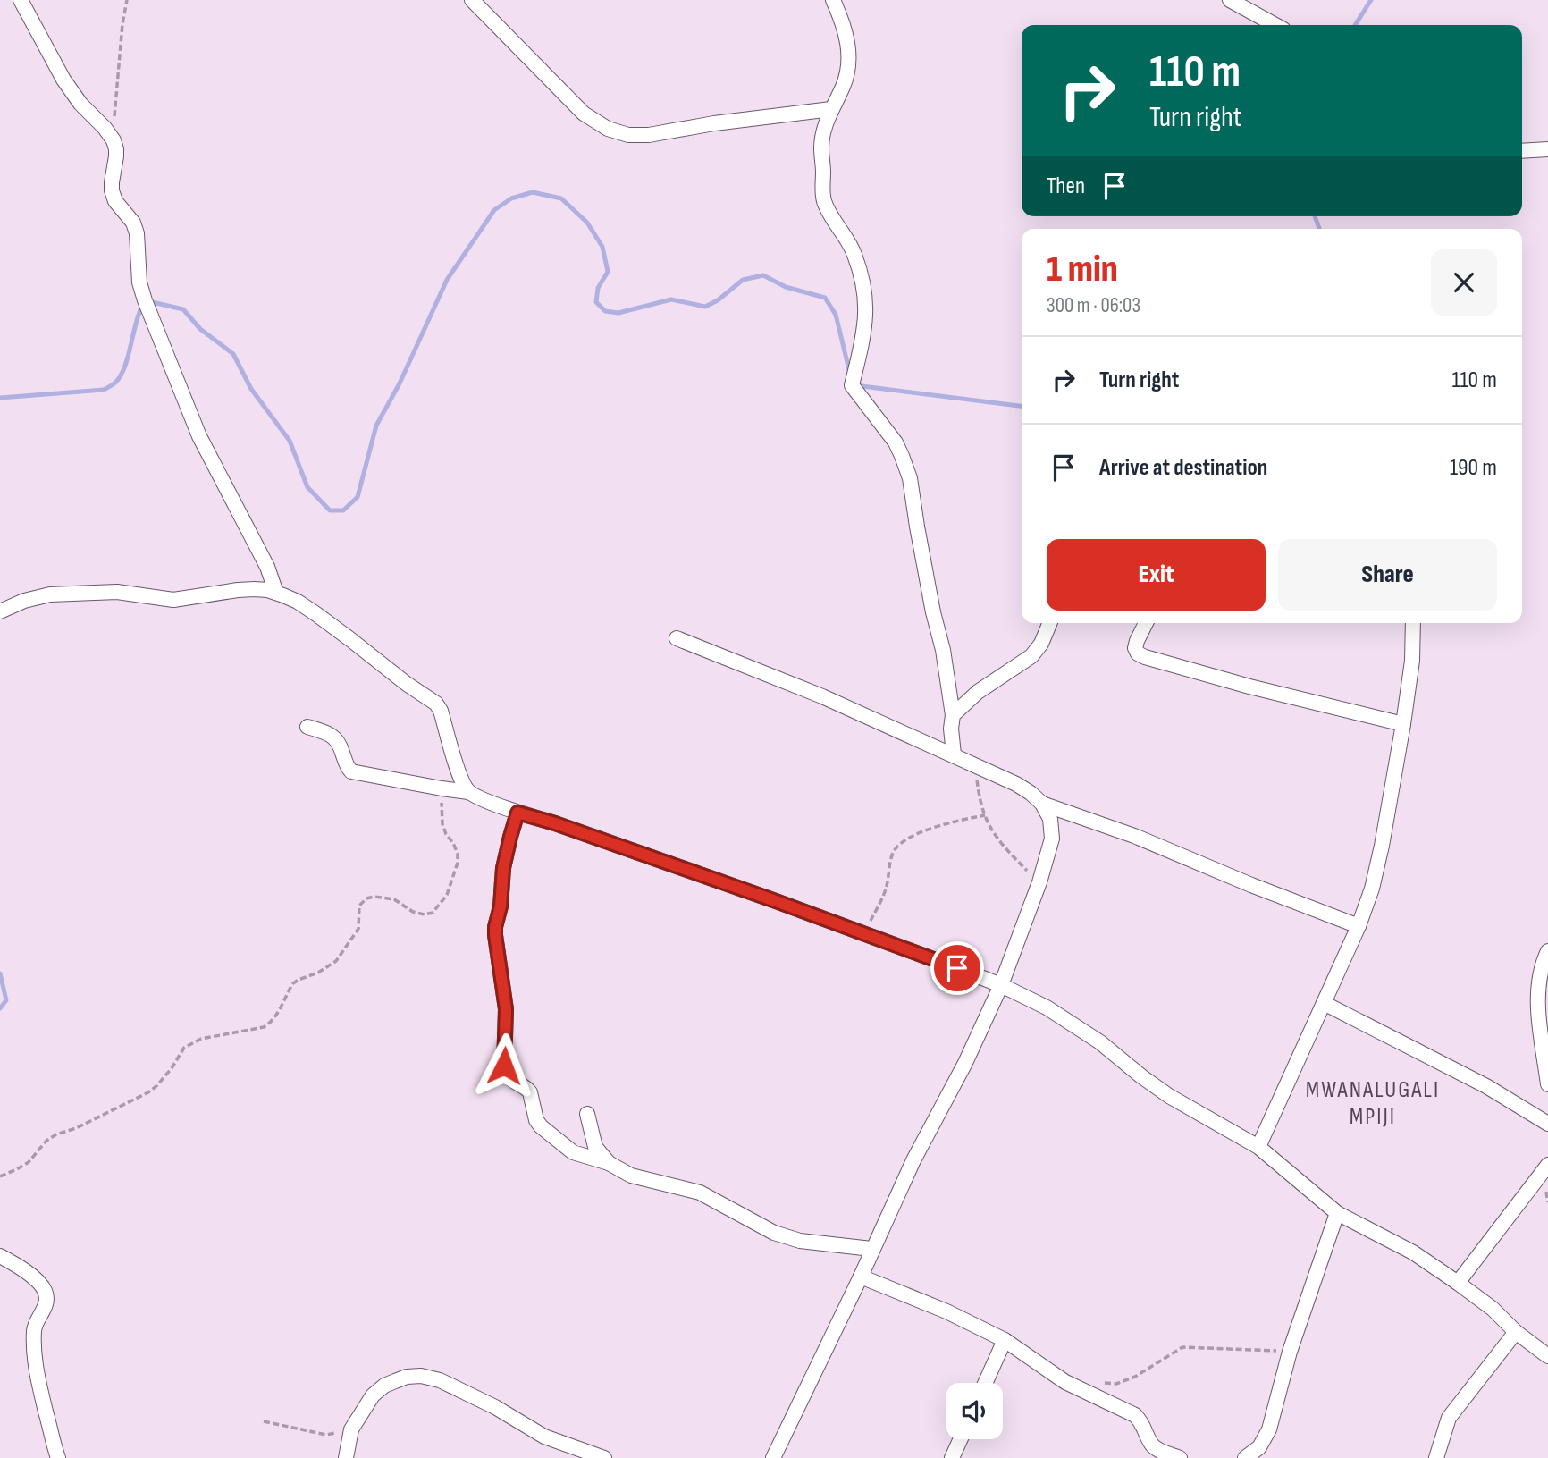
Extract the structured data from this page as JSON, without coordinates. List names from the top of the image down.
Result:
{
  "districts": ["MWANALUGALI MPIJI"],
  "page": {
    "turn": ["110 m", "Turn right"],
    "then": "Then",
    "heading": ["1 min", "300 m · 06:03"],
    "list": [
      {
        "name": "Turn right",
        "value": "110 m"
      },
      {
        "name": "Arrive at destination",
        "value": "190 m"
      }
    ],
    "buttons": ["Exit", "Share"]
  }
}
